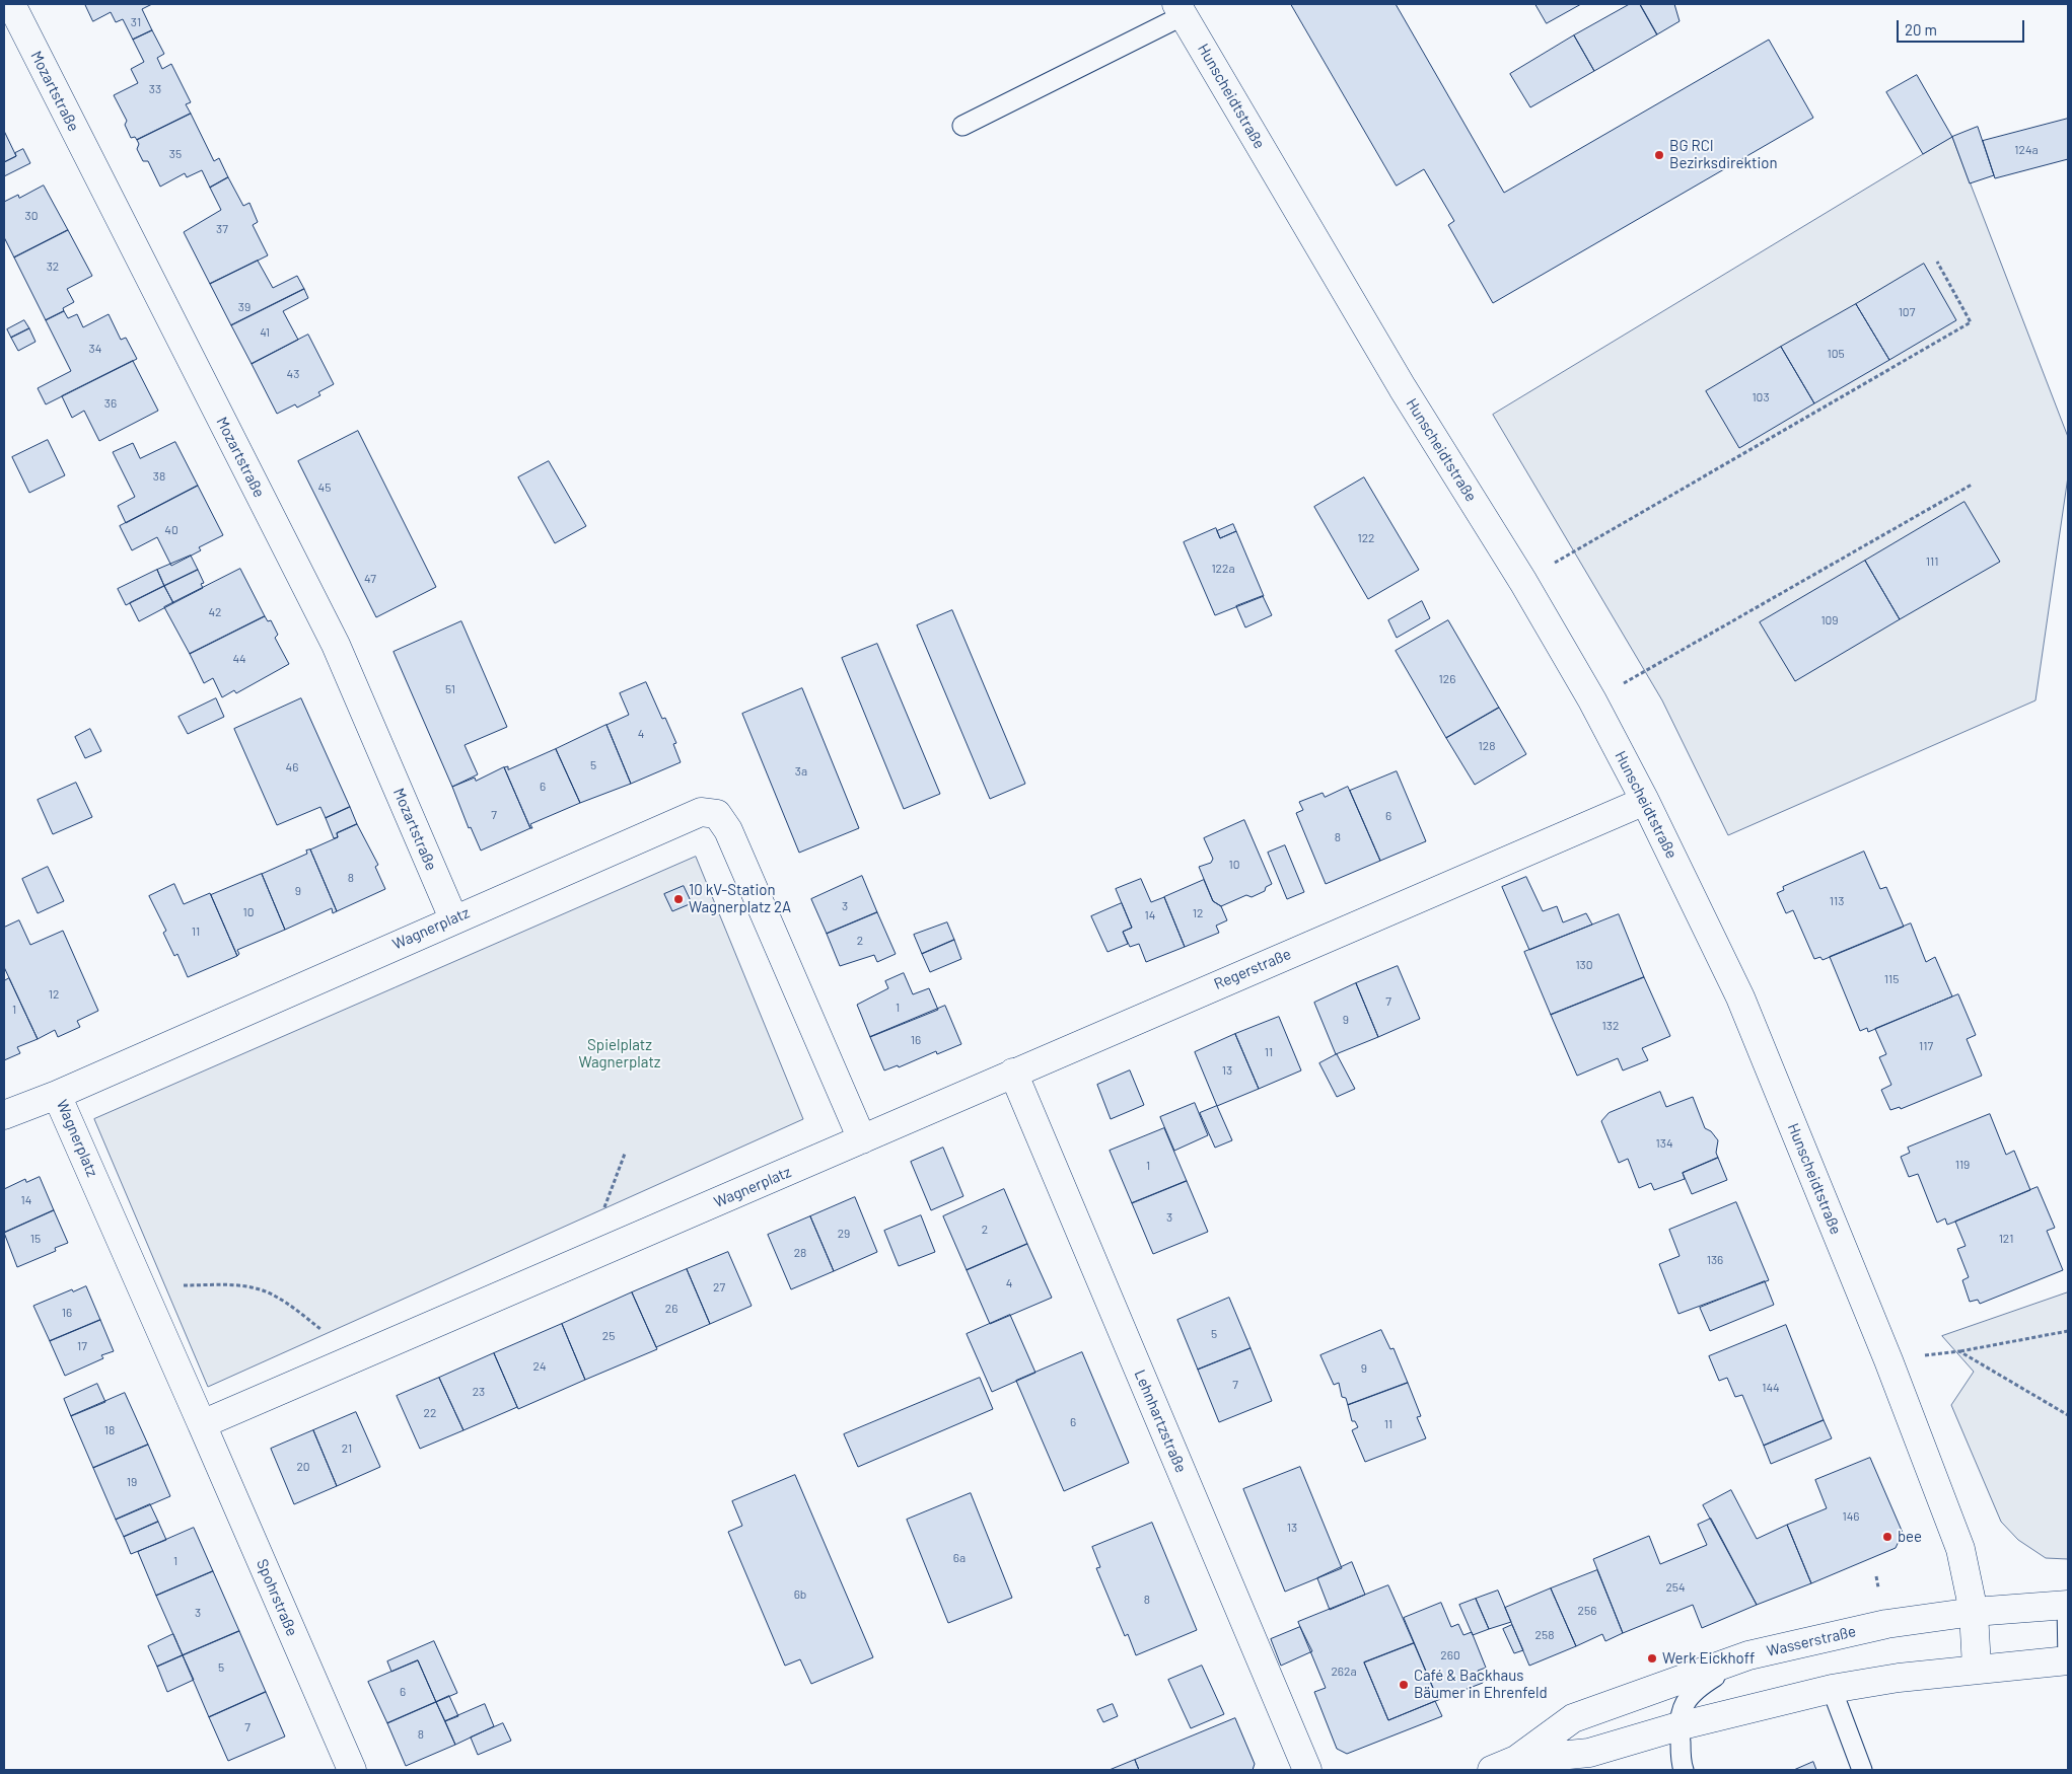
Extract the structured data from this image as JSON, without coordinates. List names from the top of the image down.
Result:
{
  "streets": {
    "street": [
      "Mozartstraße",
      "Hunscheidtstraße",
      "Wagnerplatz",
      "Regerstraße",
      "Lehnhartzstraße",
      "Spohrstraße",
      "Wasserstraße"
    ]
  },
  "crossings": [
    ["Mozartstraße", "Wagnerplatz"],
    ["Hunscheidtstraße", "Regerstraße"],
    ["Hunscheidtstraße", "Wasserstraße"],
    ["Wagnerplatz", "Regerstraße"],
    ["Wagnerplatz", "Spohrstraße"],
    ["Regerstraße", "Lehnhartzstraße"]
  ],
  "parks": ["Spielplatz Wagnerplatz"],
  "places": [
    "BG RCI Bezirksdirektion",
    "10 kV-Station Wagnerplatz 2A",
    "bee",
    "Werk Eickhoff",
    "Café & Backhaus Bäumer in Ehrenfeld"
  ],
  "house_numbers": [
    "31",
    "33",
    "124a",
    "35",
    "30",
    "37",
    "32",
    "39",
    "107",
    "41",
    "34",
    "105",
    "43",
    "103",
    "36",
    "38",
    "45",
    "40",
    "122",
    "111",
    "122a",
    "47",
    "42",
    "109",
    "44",
    "126",
    "51",
    "4",
    "128",
    "5",
    "46",
    "3a",
    "6",
    "7",
    "6",
    "8",
    "10",
    "8",
    "9",
    "113",
    "3",
    "10",
    "12",
    "14",
    "11",
    "2",
    "130",
    "115",
    "12",
    "7",
    "1",
    "1",
    "9",
    "132",
    "16",
    "117",
    "11",
    "13",
    "134",
    "119",
    "1",
    "14",
    "3",
    "2",
    "29",
    "15",
    "121",
    "28",
    "136",
    "4",
    "27",
    "26",
    "16",
    "5",
    "25",
    "17",
    "24",
    "9",
    "7",
    "144",
    "23",
    "22",
    "6",
    "11",
    "18",
    "21",
    "20",
    "19",
    "146",
    "13",
    "6a",
    "1",
    "254",
    "6b",
    "8",
    "256",
    "3",
    "258",
    "260",
    "5",
    "262a",
    "6",
    "7",
    "8"
  ],
  "scale_bar": "20 m"
}
